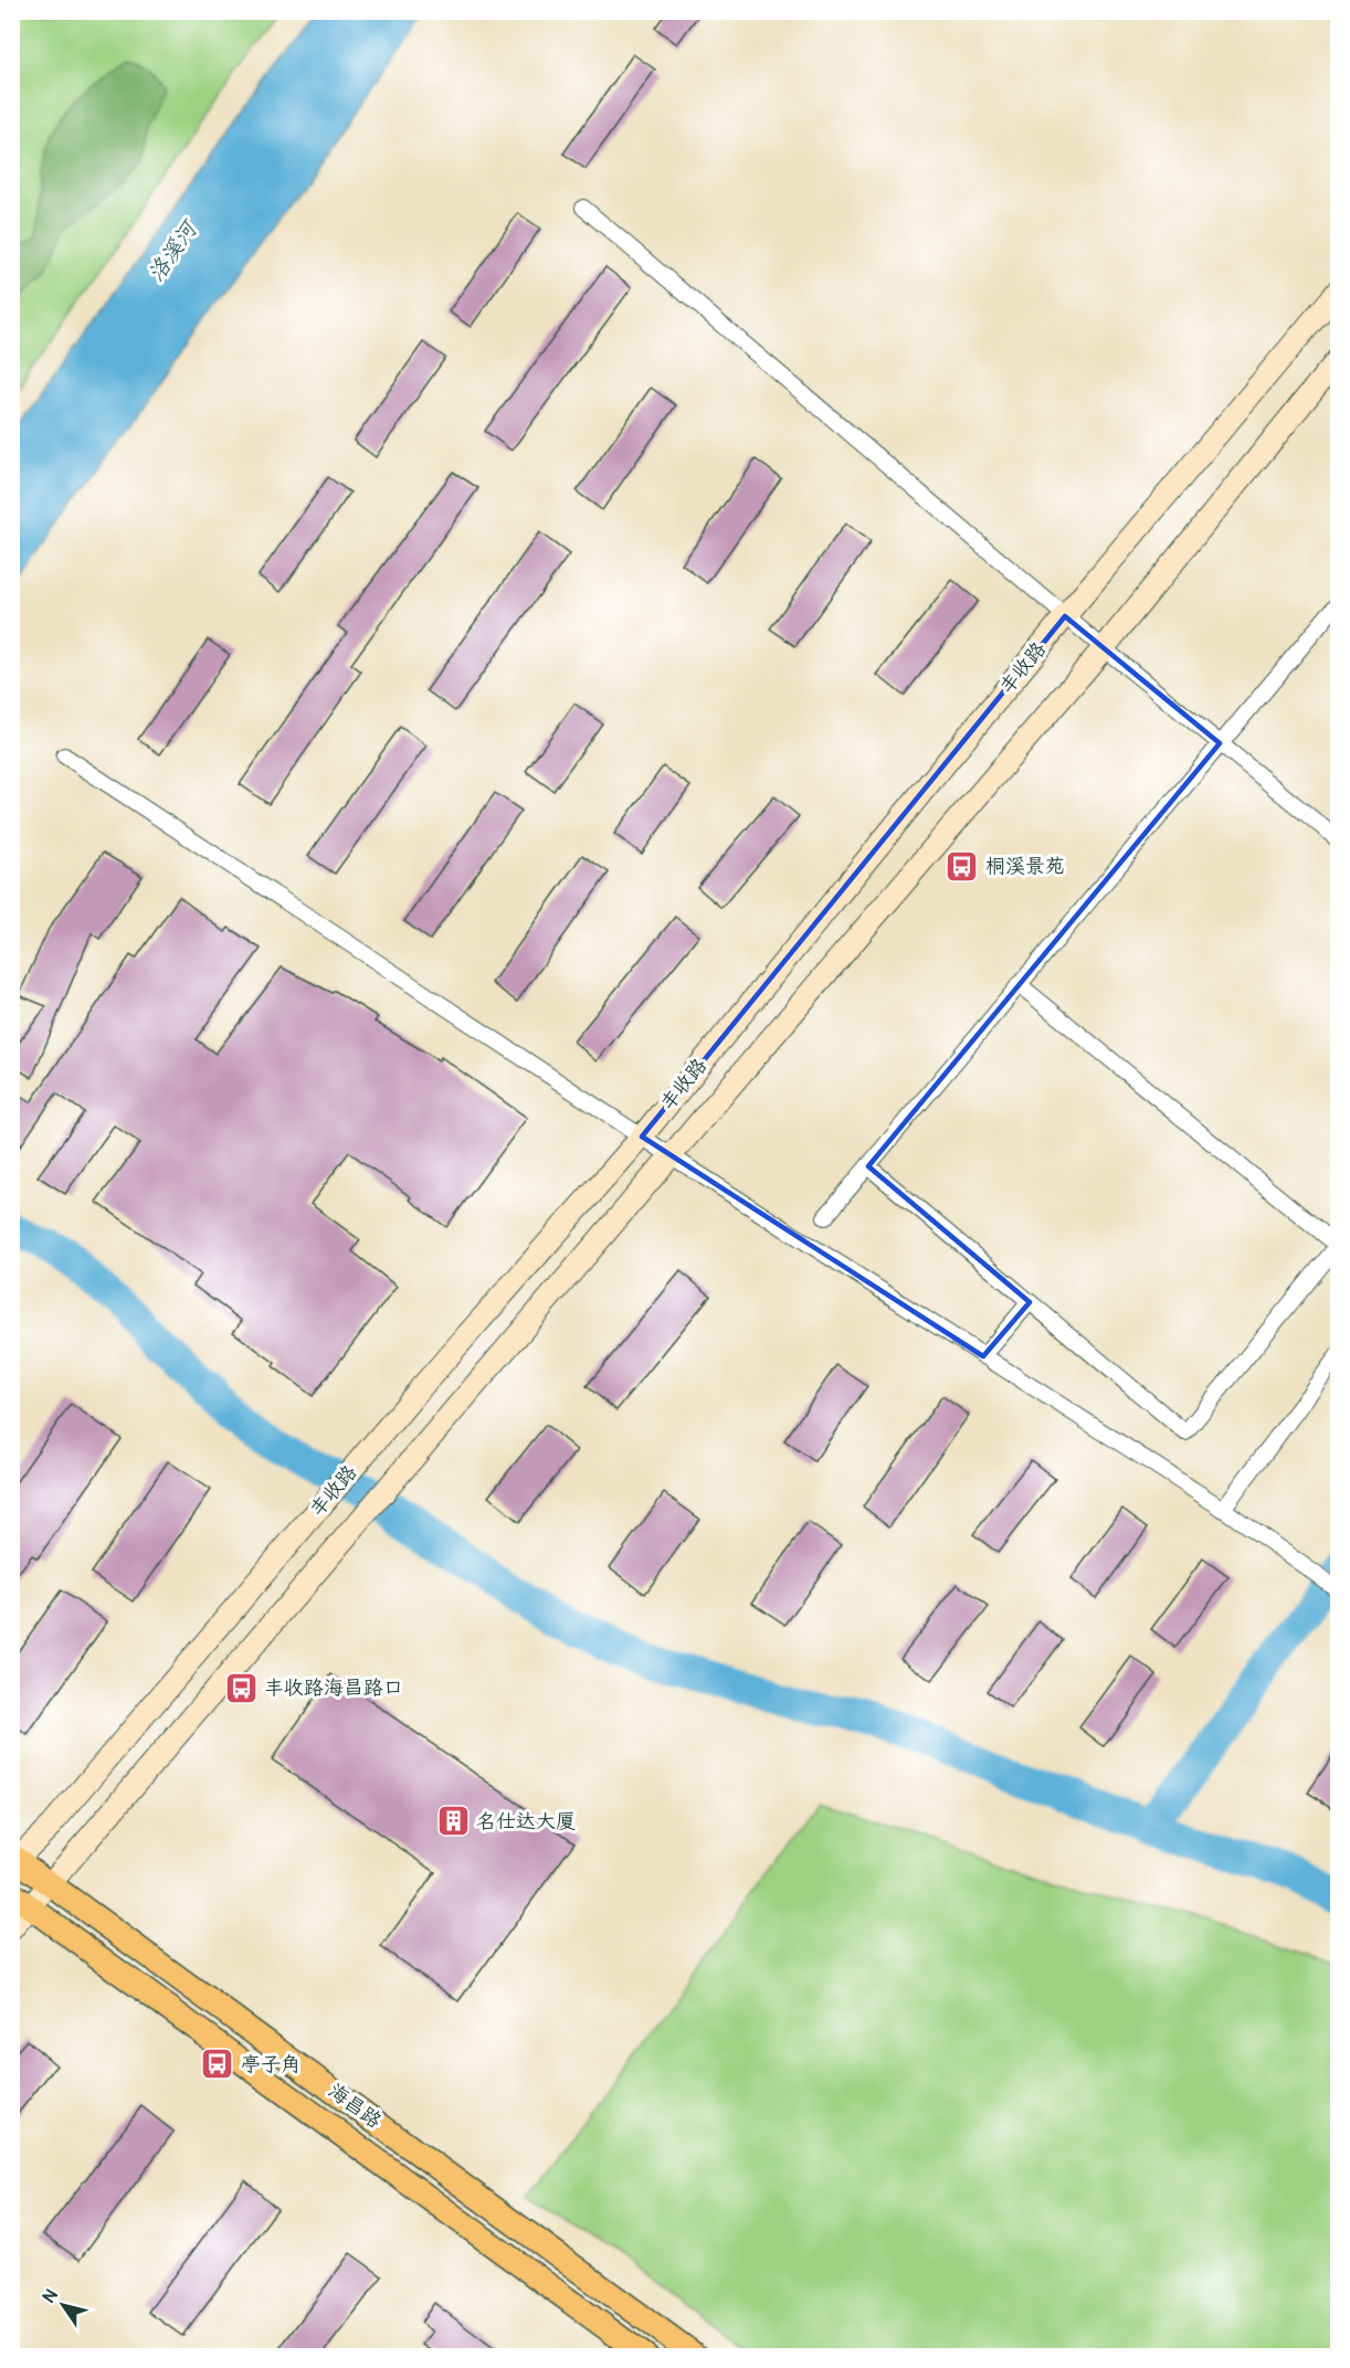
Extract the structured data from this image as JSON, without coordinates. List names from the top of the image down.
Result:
{
  "streets": {
    "main road": ["丰收路", "海昌路"]
  },
  "crossings": [
    ["丰收路", "海昌路"]
  ],
  "water": ["洛溪河"],
  "places": {
    "bus stop": ["桐溪景苑", "丰收路海昌路口", "亭子角"],
    "building": ["名仕达大厦"]
  },
  "north": "top left"
}
